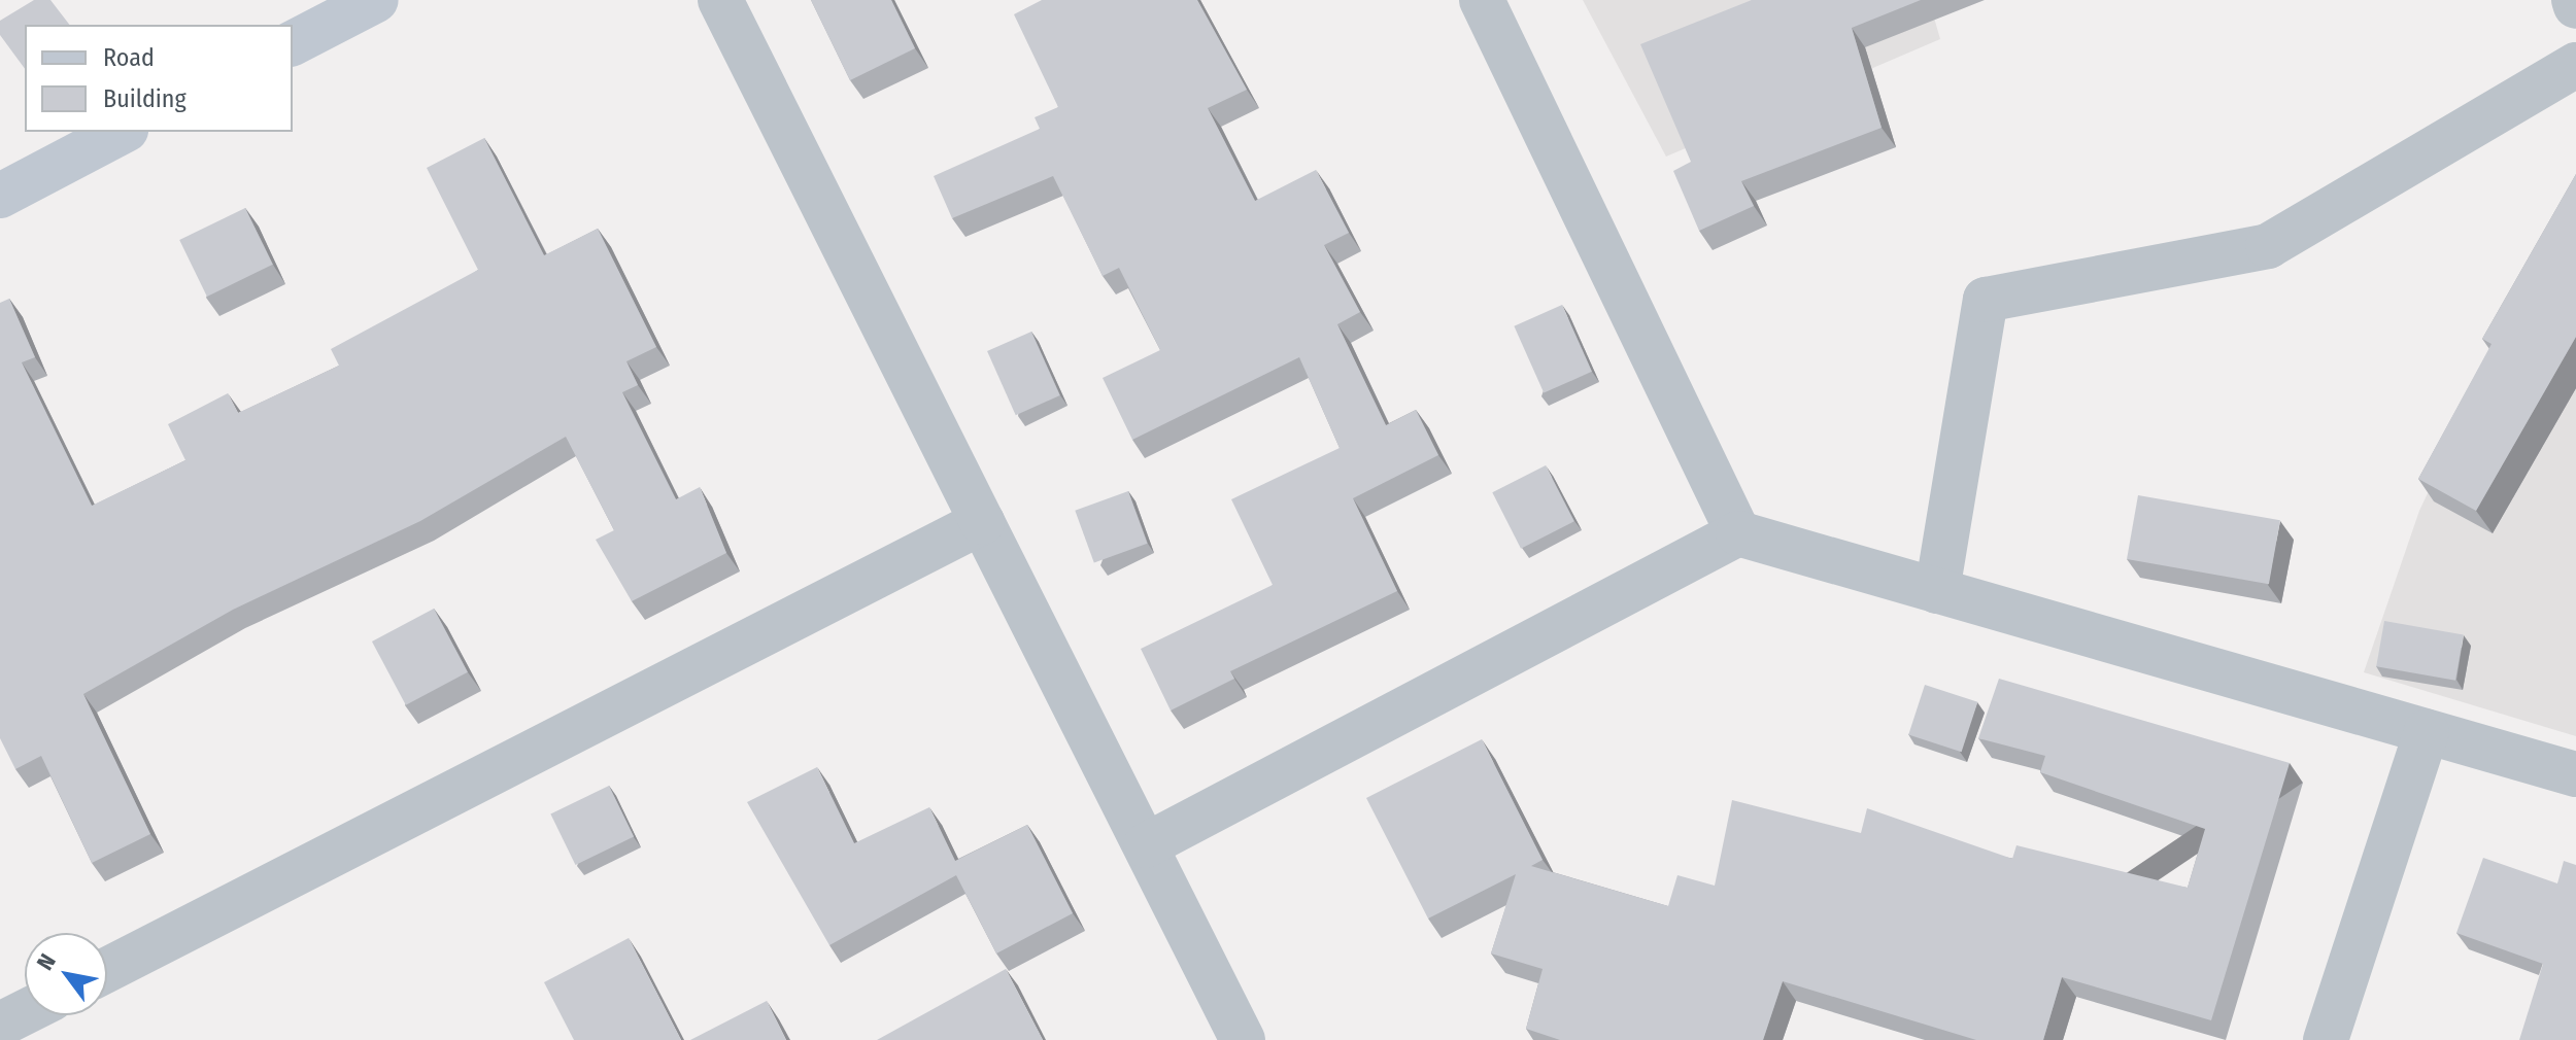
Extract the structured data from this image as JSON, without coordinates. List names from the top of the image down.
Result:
{
  "legend": ["Road", "Building"],
  "north": "top left"
}
